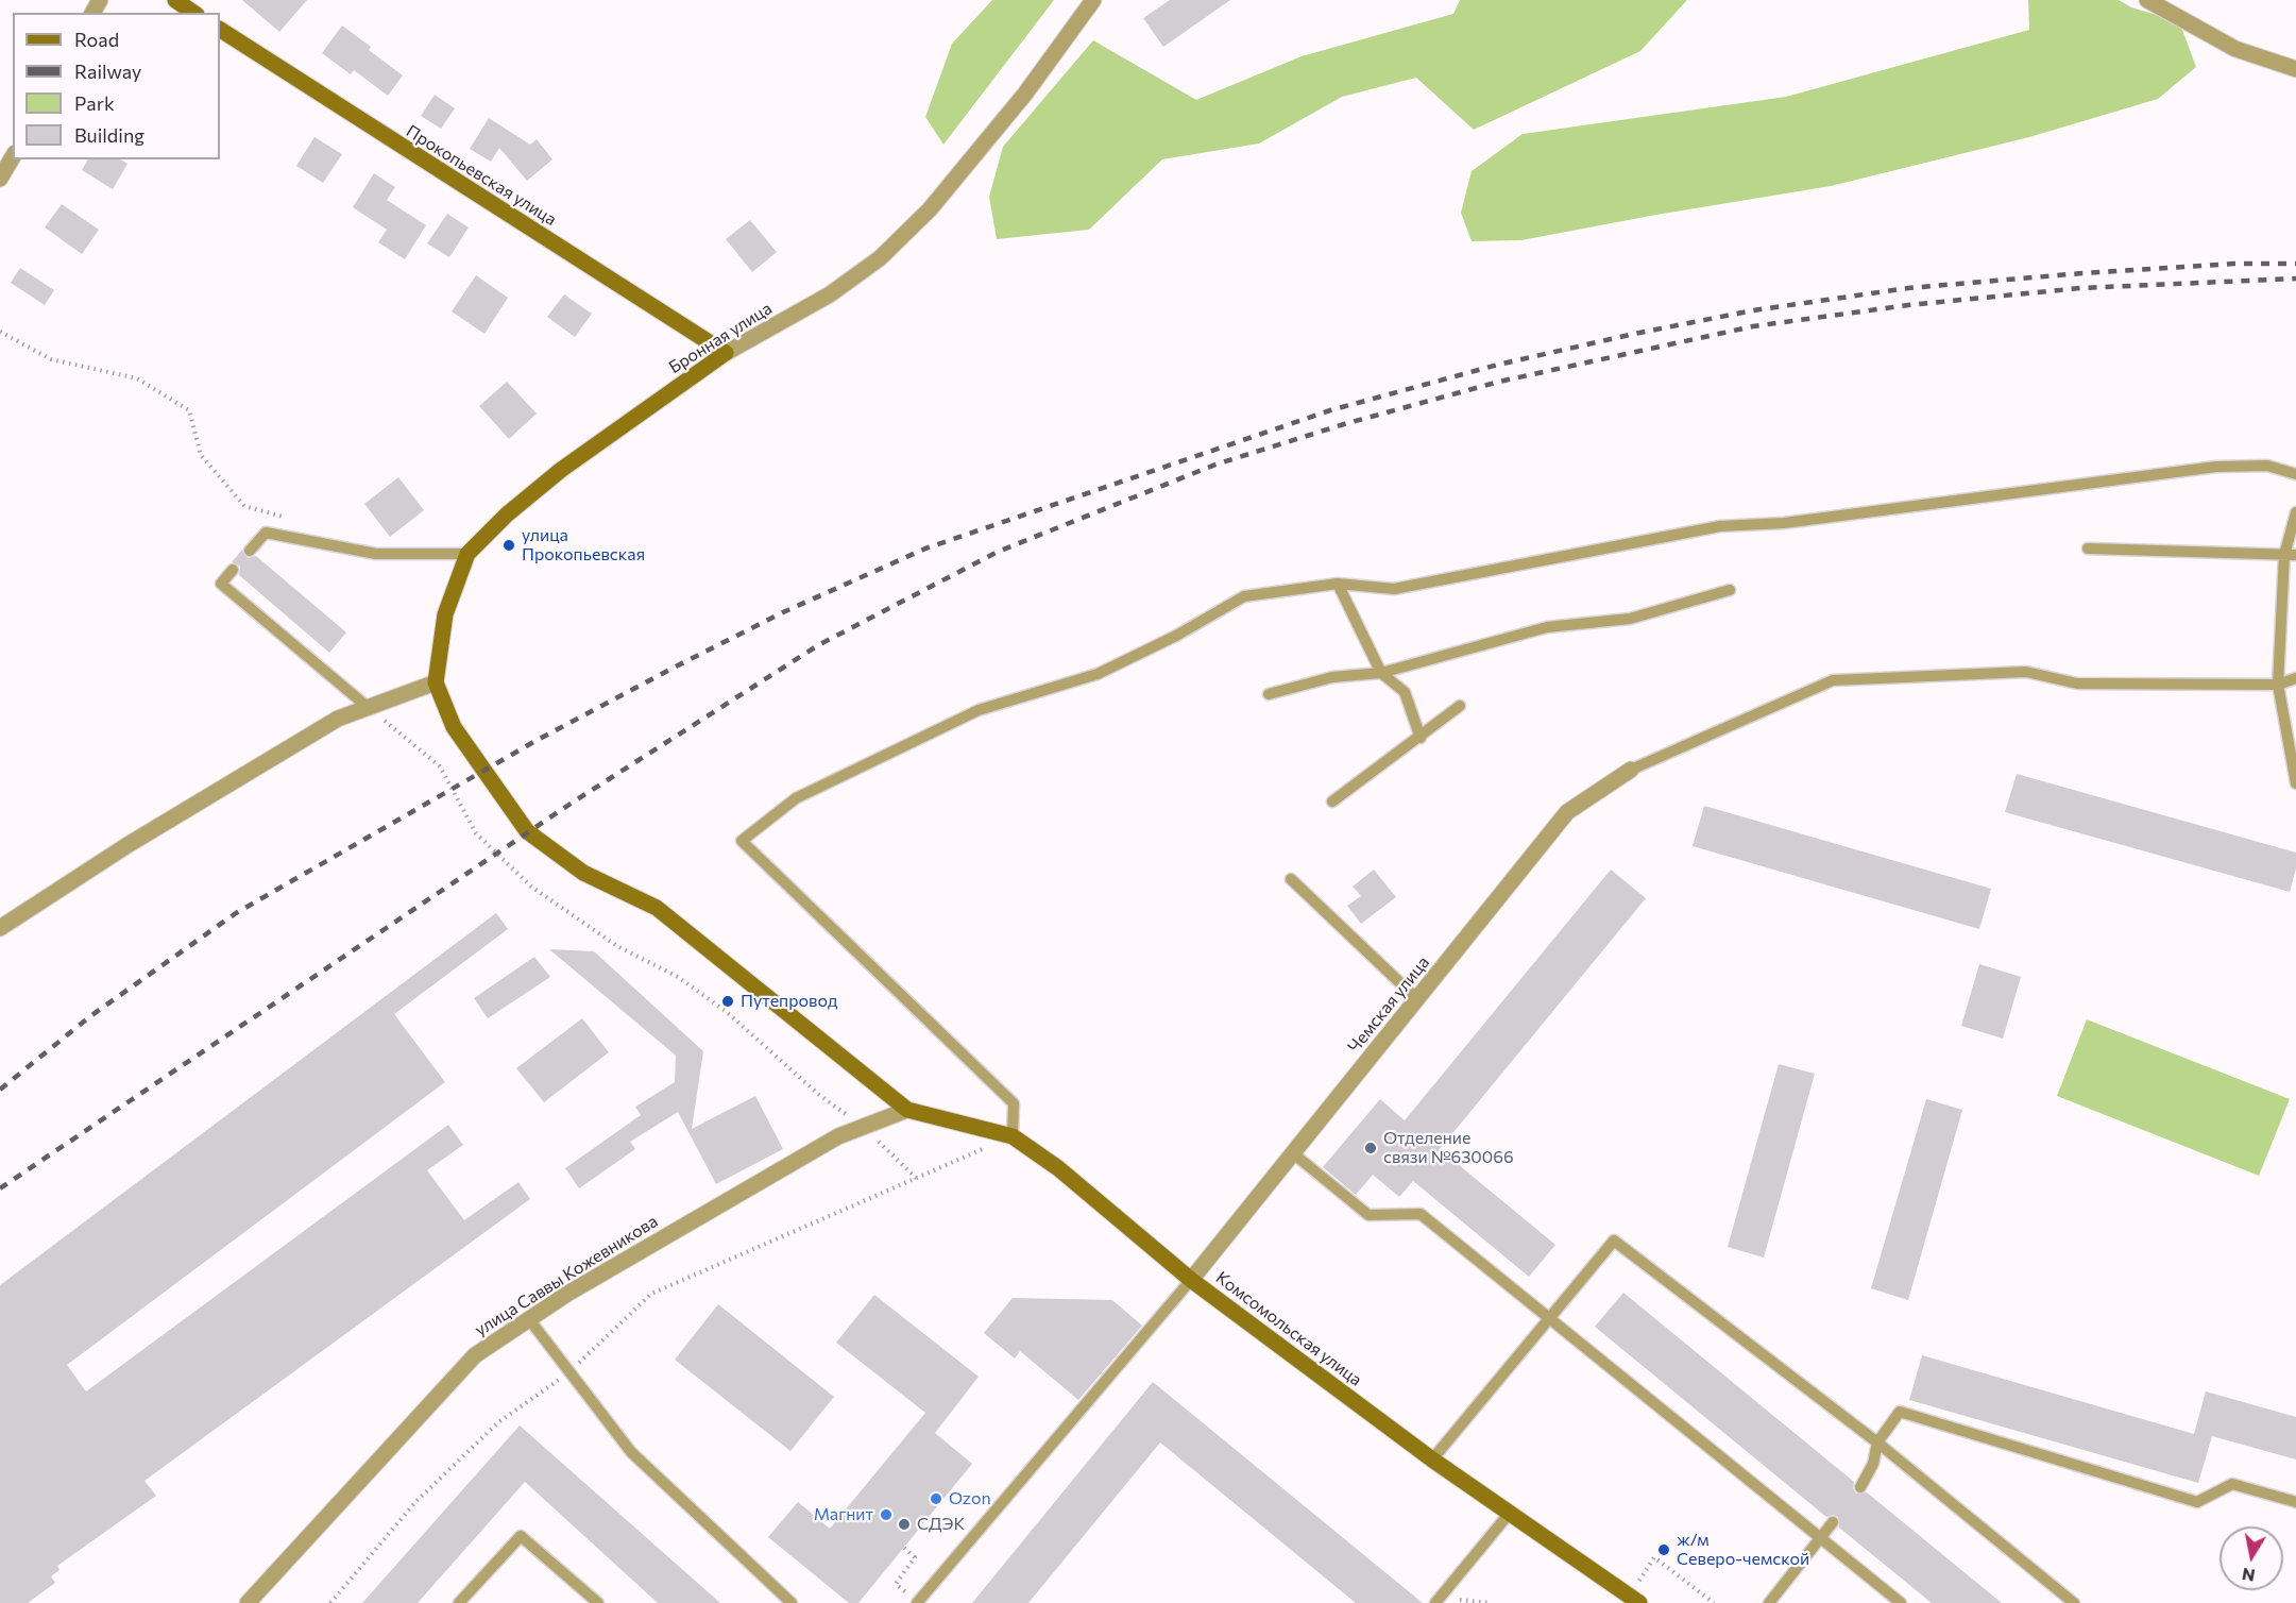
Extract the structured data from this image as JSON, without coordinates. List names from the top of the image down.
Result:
{
  "streets": {
    "main road": ["Прокопьевская улица", "Бронная улица", "Комсомольская улица"],
    "street": ["Чемская улица", "улица Саввы Кожевникова"]
  },
  "crossings": [
    ["Прокопьевская улица", "Бронная улица"],
    ["Чемская улица", "Комсомольская улица"],
    ["улица Саввы Кожевникова", "Комсомольская улица"]
  ],
  "places": [
    "улица Прокопьевская",
    "Путепровод",
    "Отделение связи №630066",
    "Ozon",
    "Магнит",
    "СДЭК",
    "ж/м Северо-чемской"
  ],
  "legend": [
    "Road",
    "Railway",
    "Park",
    "Building"
  ],
  "north": "bottom"
}
